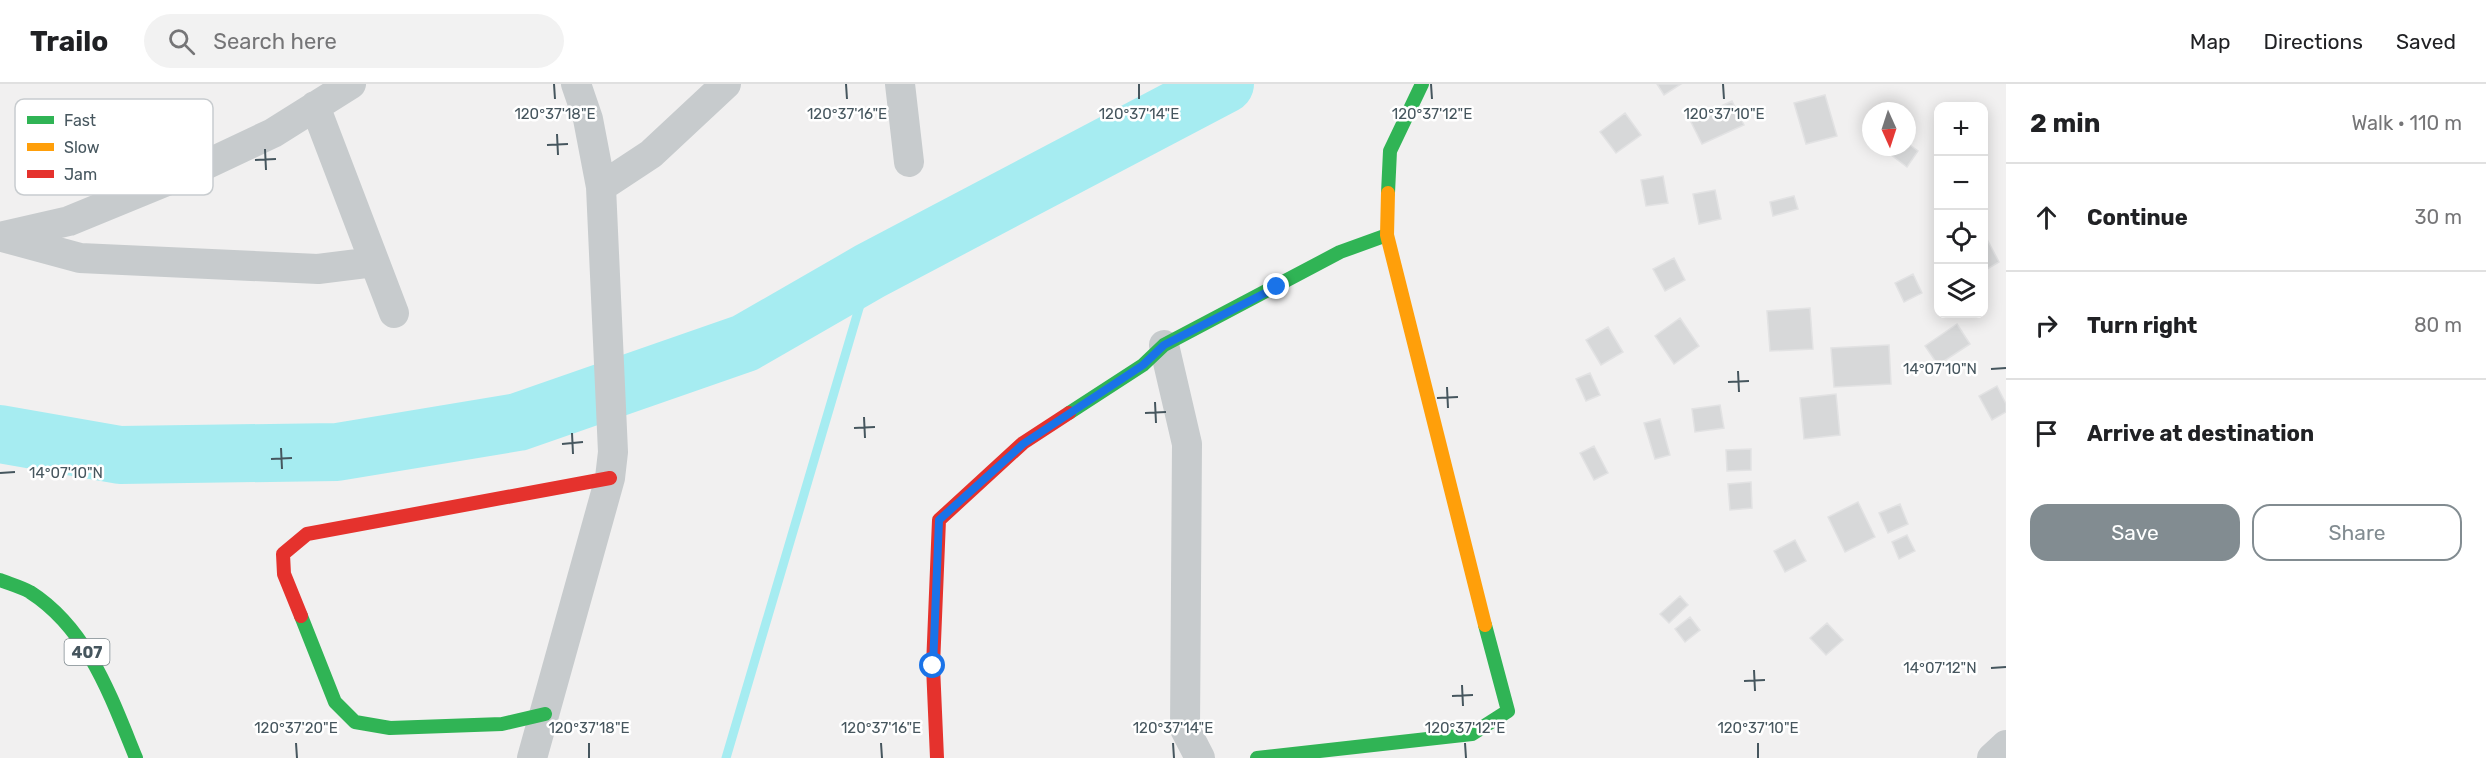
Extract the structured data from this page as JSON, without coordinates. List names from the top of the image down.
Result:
{
  "streets": {
    "street": ["407"]
  },
  "legend": ["Fast", "Slow", "Jam"],
  "north": "bottom",
  "page": {
    "header": "Trailo",
    "search": "Search here",
    "nav": ["Map", "Directions", "Saved"],
    "heading": ["2 min", "Walk · 110 m"],
    "map_buttons": ["+", "−"],
    "list": [
      ["Continue", "30 m"],
      ["Turn right", "80 m"],
      "Arrive at destination"
    ],
    "buttons": ["Save", "Share"]
  },
  "coordinates": [
    "120°37'18\"E",
    "120°37'16\"E",
    "120°37'14\"E",
    "120°37'12\"E",
    "120°37'10\"E",
    "14°07'10\"N",
    "14°07'12\"N",
    "120°37'20\"E"
  ]
}
